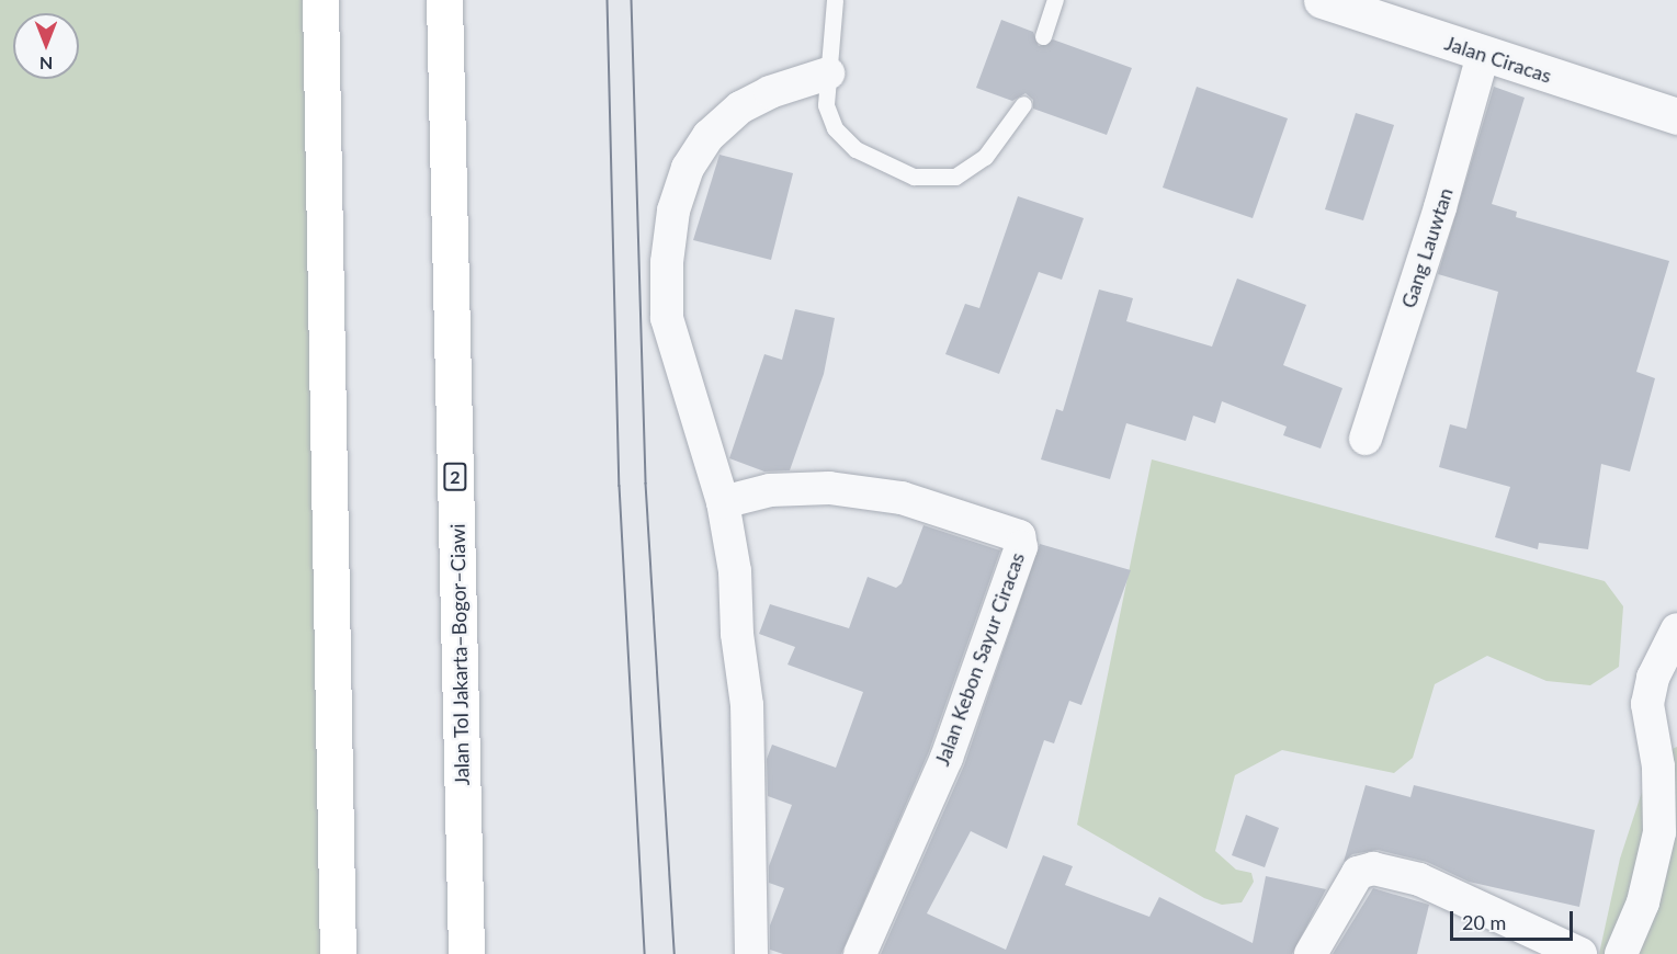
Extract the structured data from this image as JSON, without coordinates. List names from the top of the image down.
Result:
{
  "streets": {
    "highway": ["2", "Jalan Tol Jakarta–Bogor–Ciawi"],
    "street": ["Jalan Ciracas", "Gang Lauwtan", "Jalan Kebon Sayur Ciracas"]
  },
  "crossings": [
    ["Jalan Ciracas", "Gang Lauwtan"]
  ],
  "scale_bar": "20 m",
  "north": "bottom"
}
